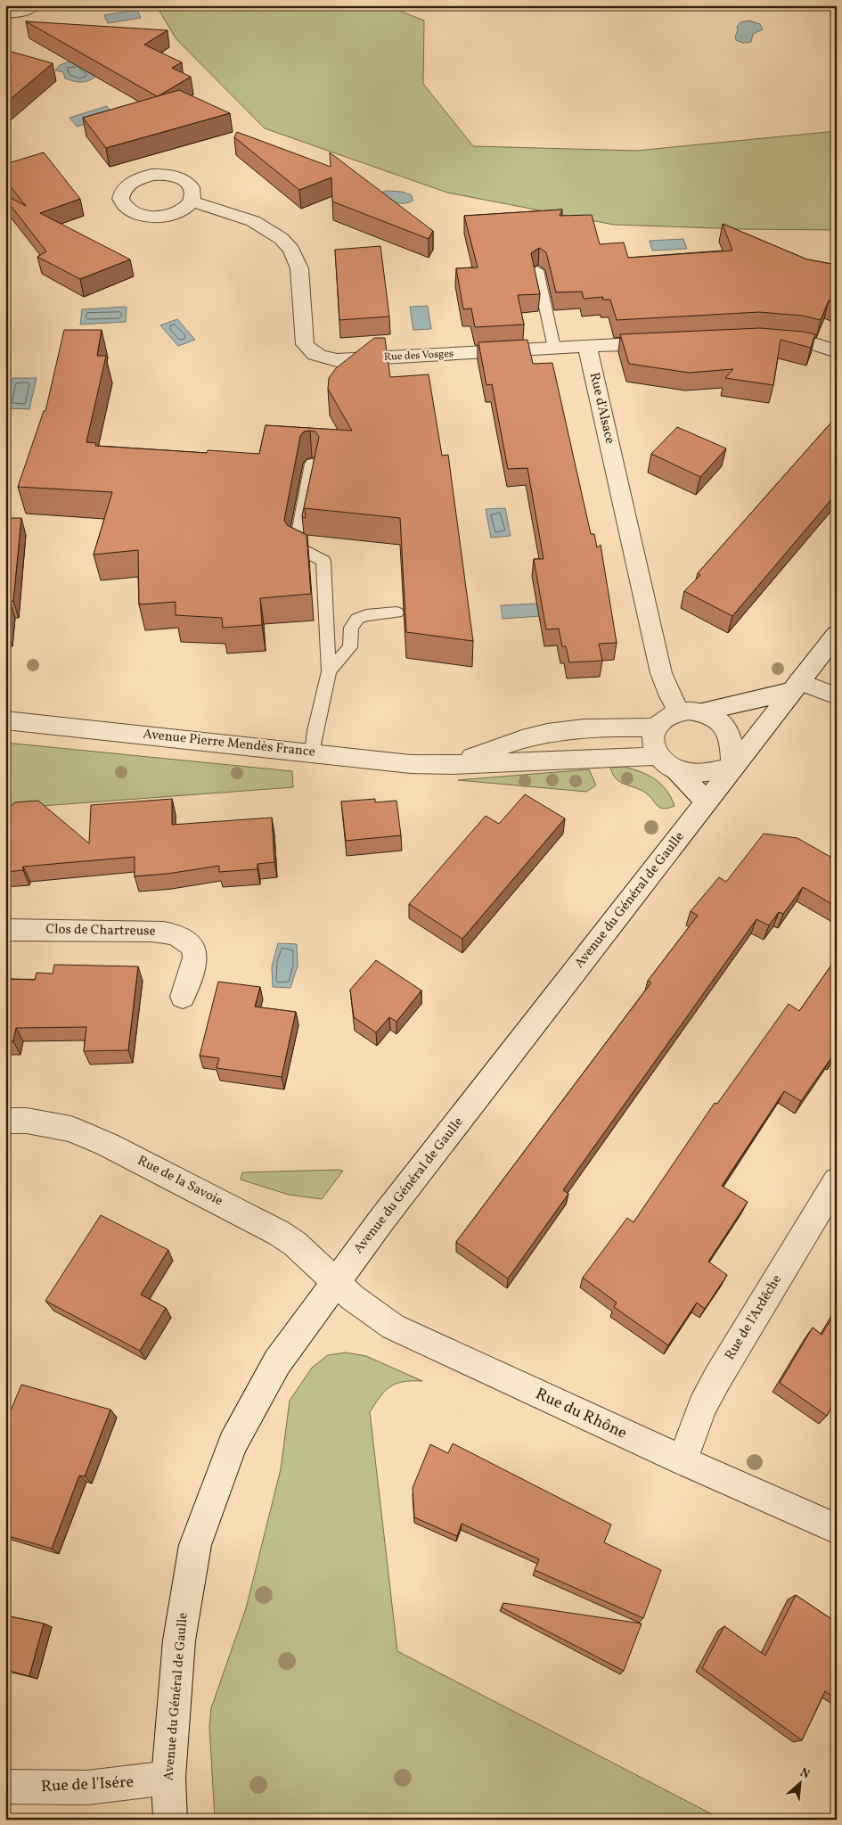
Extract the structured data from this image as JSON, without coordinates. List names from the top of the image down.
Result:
{
  "streets": {
    "street": [
      "Rue des Vosges",
      "Rue d'Alsace",
      "Avenue Pierre Mendès France",
      "Avenue du Général de Gaulle",
      "Clos de Chartreuse",
      "Rue de la Savoie",
      "Rue de l'Ardêche",
      "Rue du Rhône",
      "Rue de l'Isére"
    ]
  },
  "crossings": [
    ["Rue des Vosges", "Rue d'Alsace"],
    ["Rue d'Alsace", "Avenue Pierre Mendès France"],
    ["Rue d'Alsace", "Avenue du Général de Gaulle"],
    ["Avenue Pierre Mendès France", "Avenue du Général de Gaulle"],
    ["Avenue du Général de Gaulle", "Rue de la Savoie"],
    ["Avenue du Général de Gaulle", "Rue du Rhône"],
    ["Avenue du Général de Gaulle", "Rue de l'Isére"],
    ["Rue de la Savoie", "Rue du Rhône"],
    ["Rue de l'Ardêche", "Rue du Rhône"]
  ],
  "north": "top right"
}
